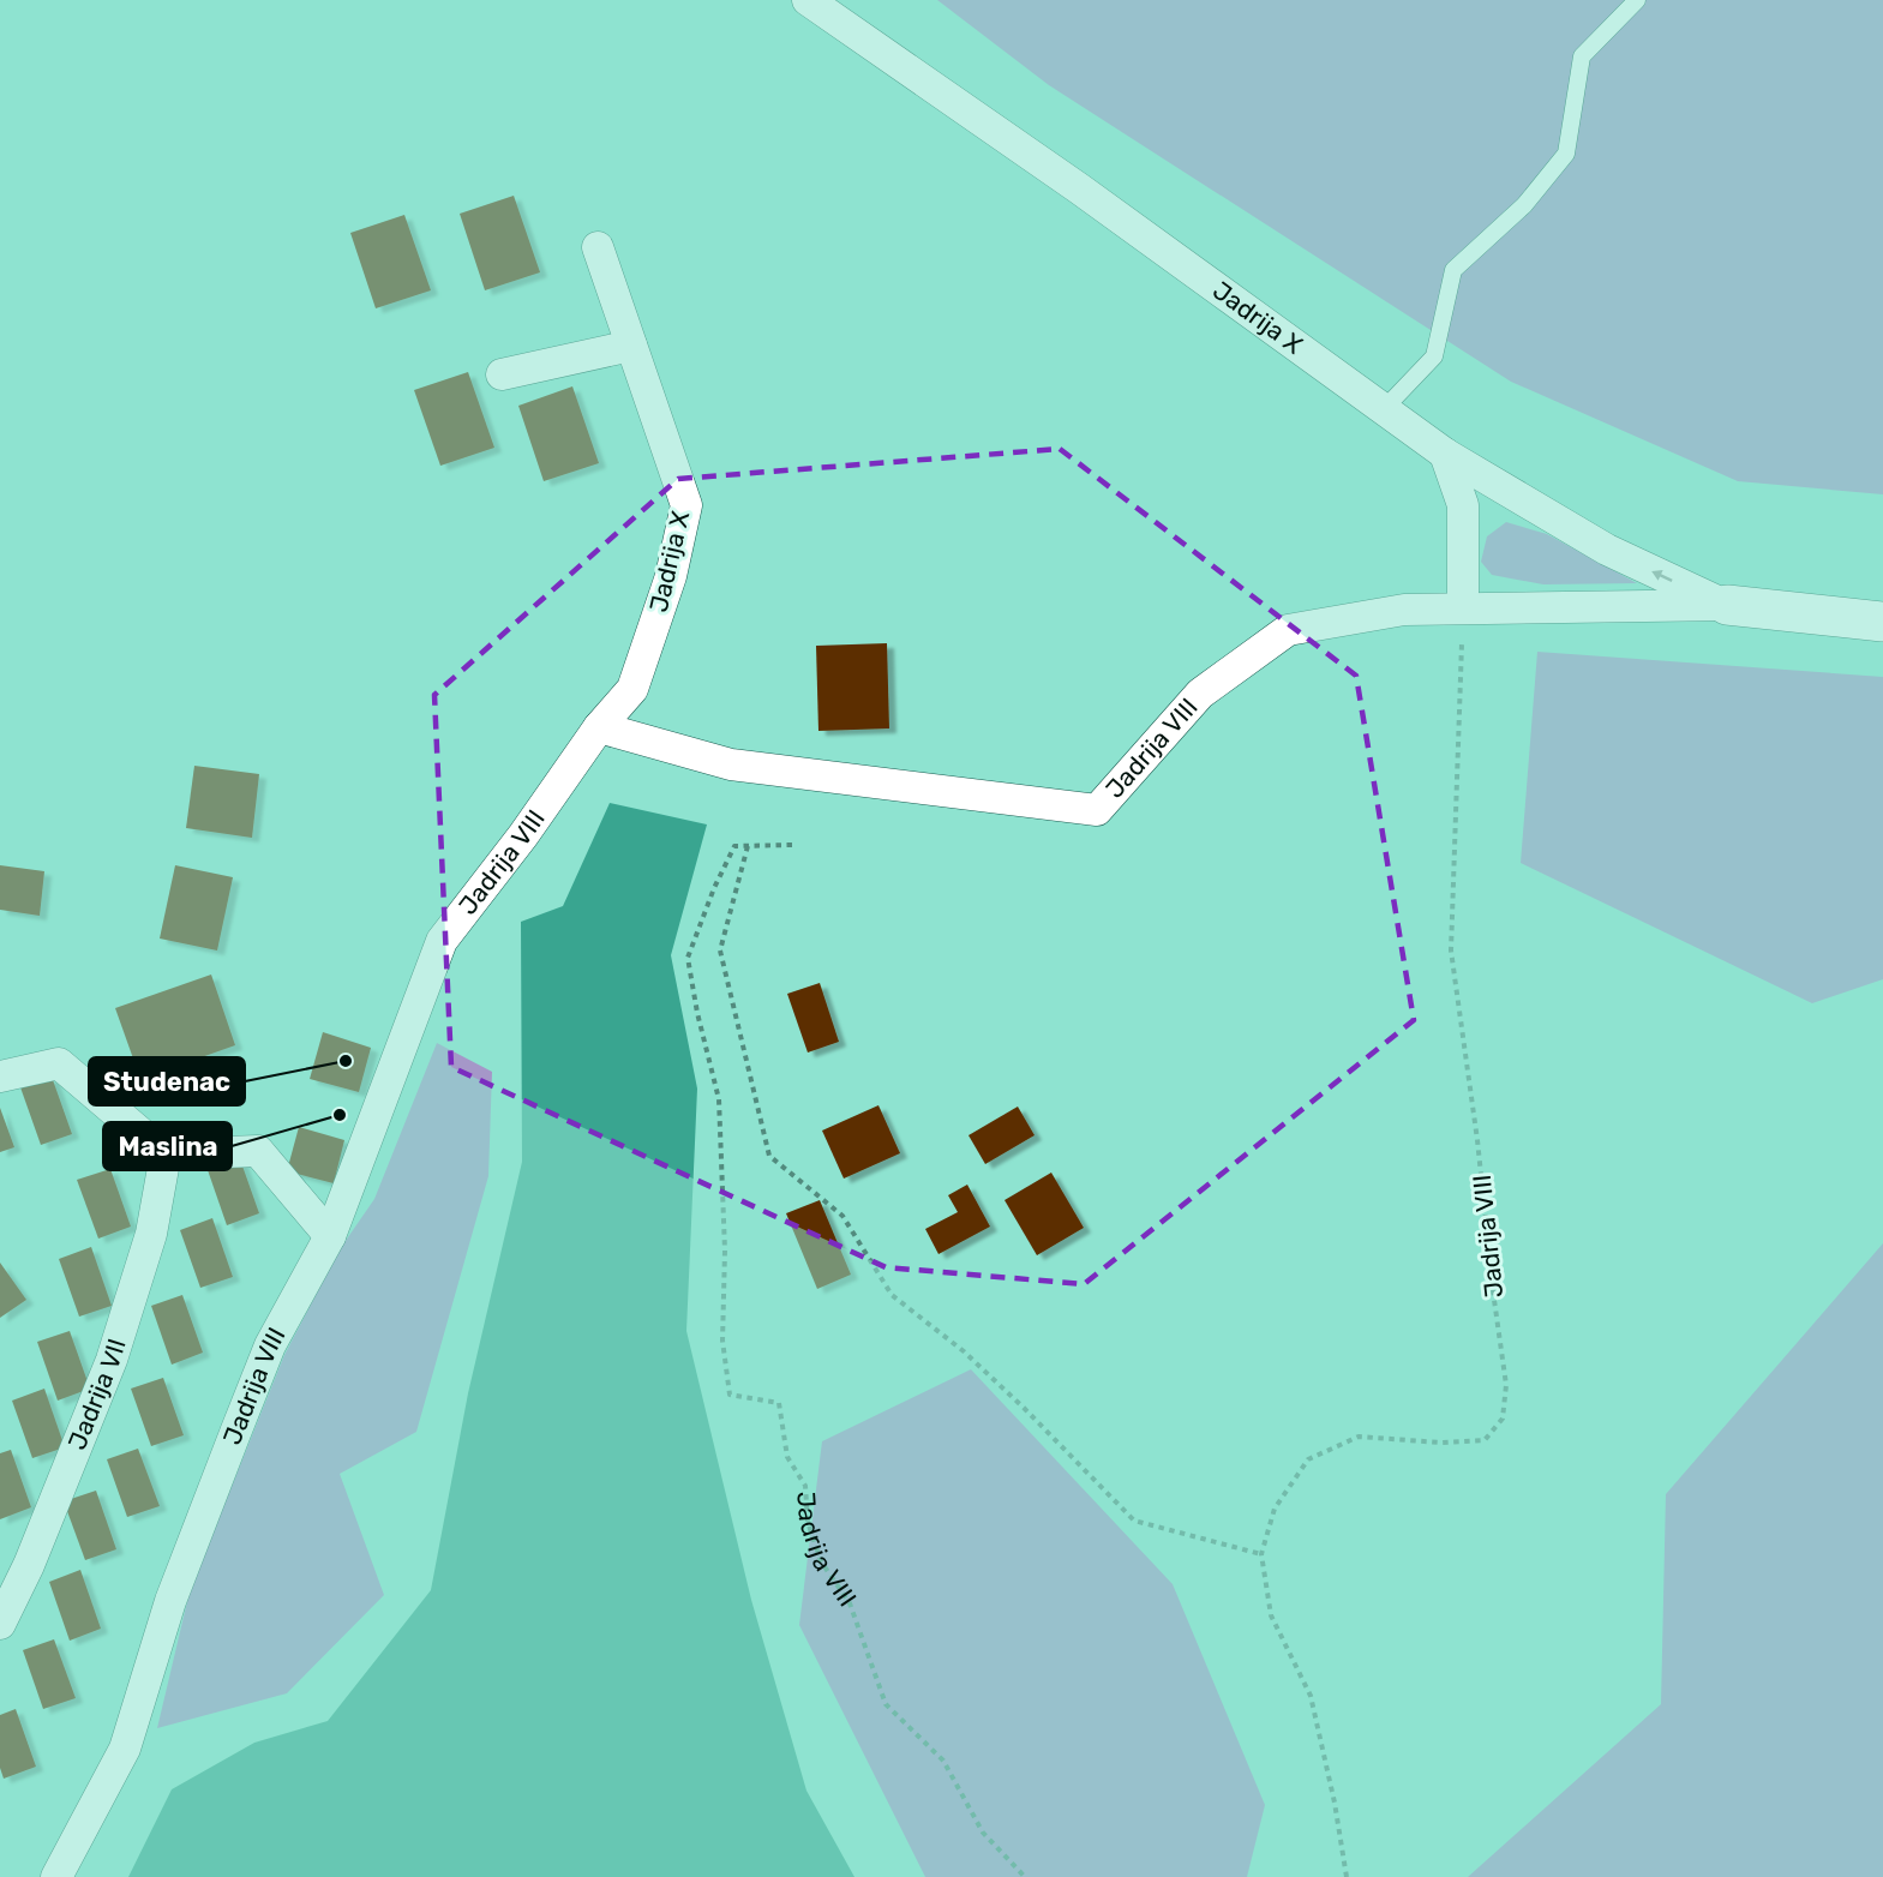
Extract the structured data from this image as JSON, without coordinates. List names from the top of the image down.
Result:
{
  "streets": {
    "street": ["Jadrija X", "Jadrija VIII", "Jadrija VII"]
  },
  "crossings": [
    ["Jadrija X", "Jadrija VIII"]
  ],
  "places": ["Studenac", "Maslina"]
}
